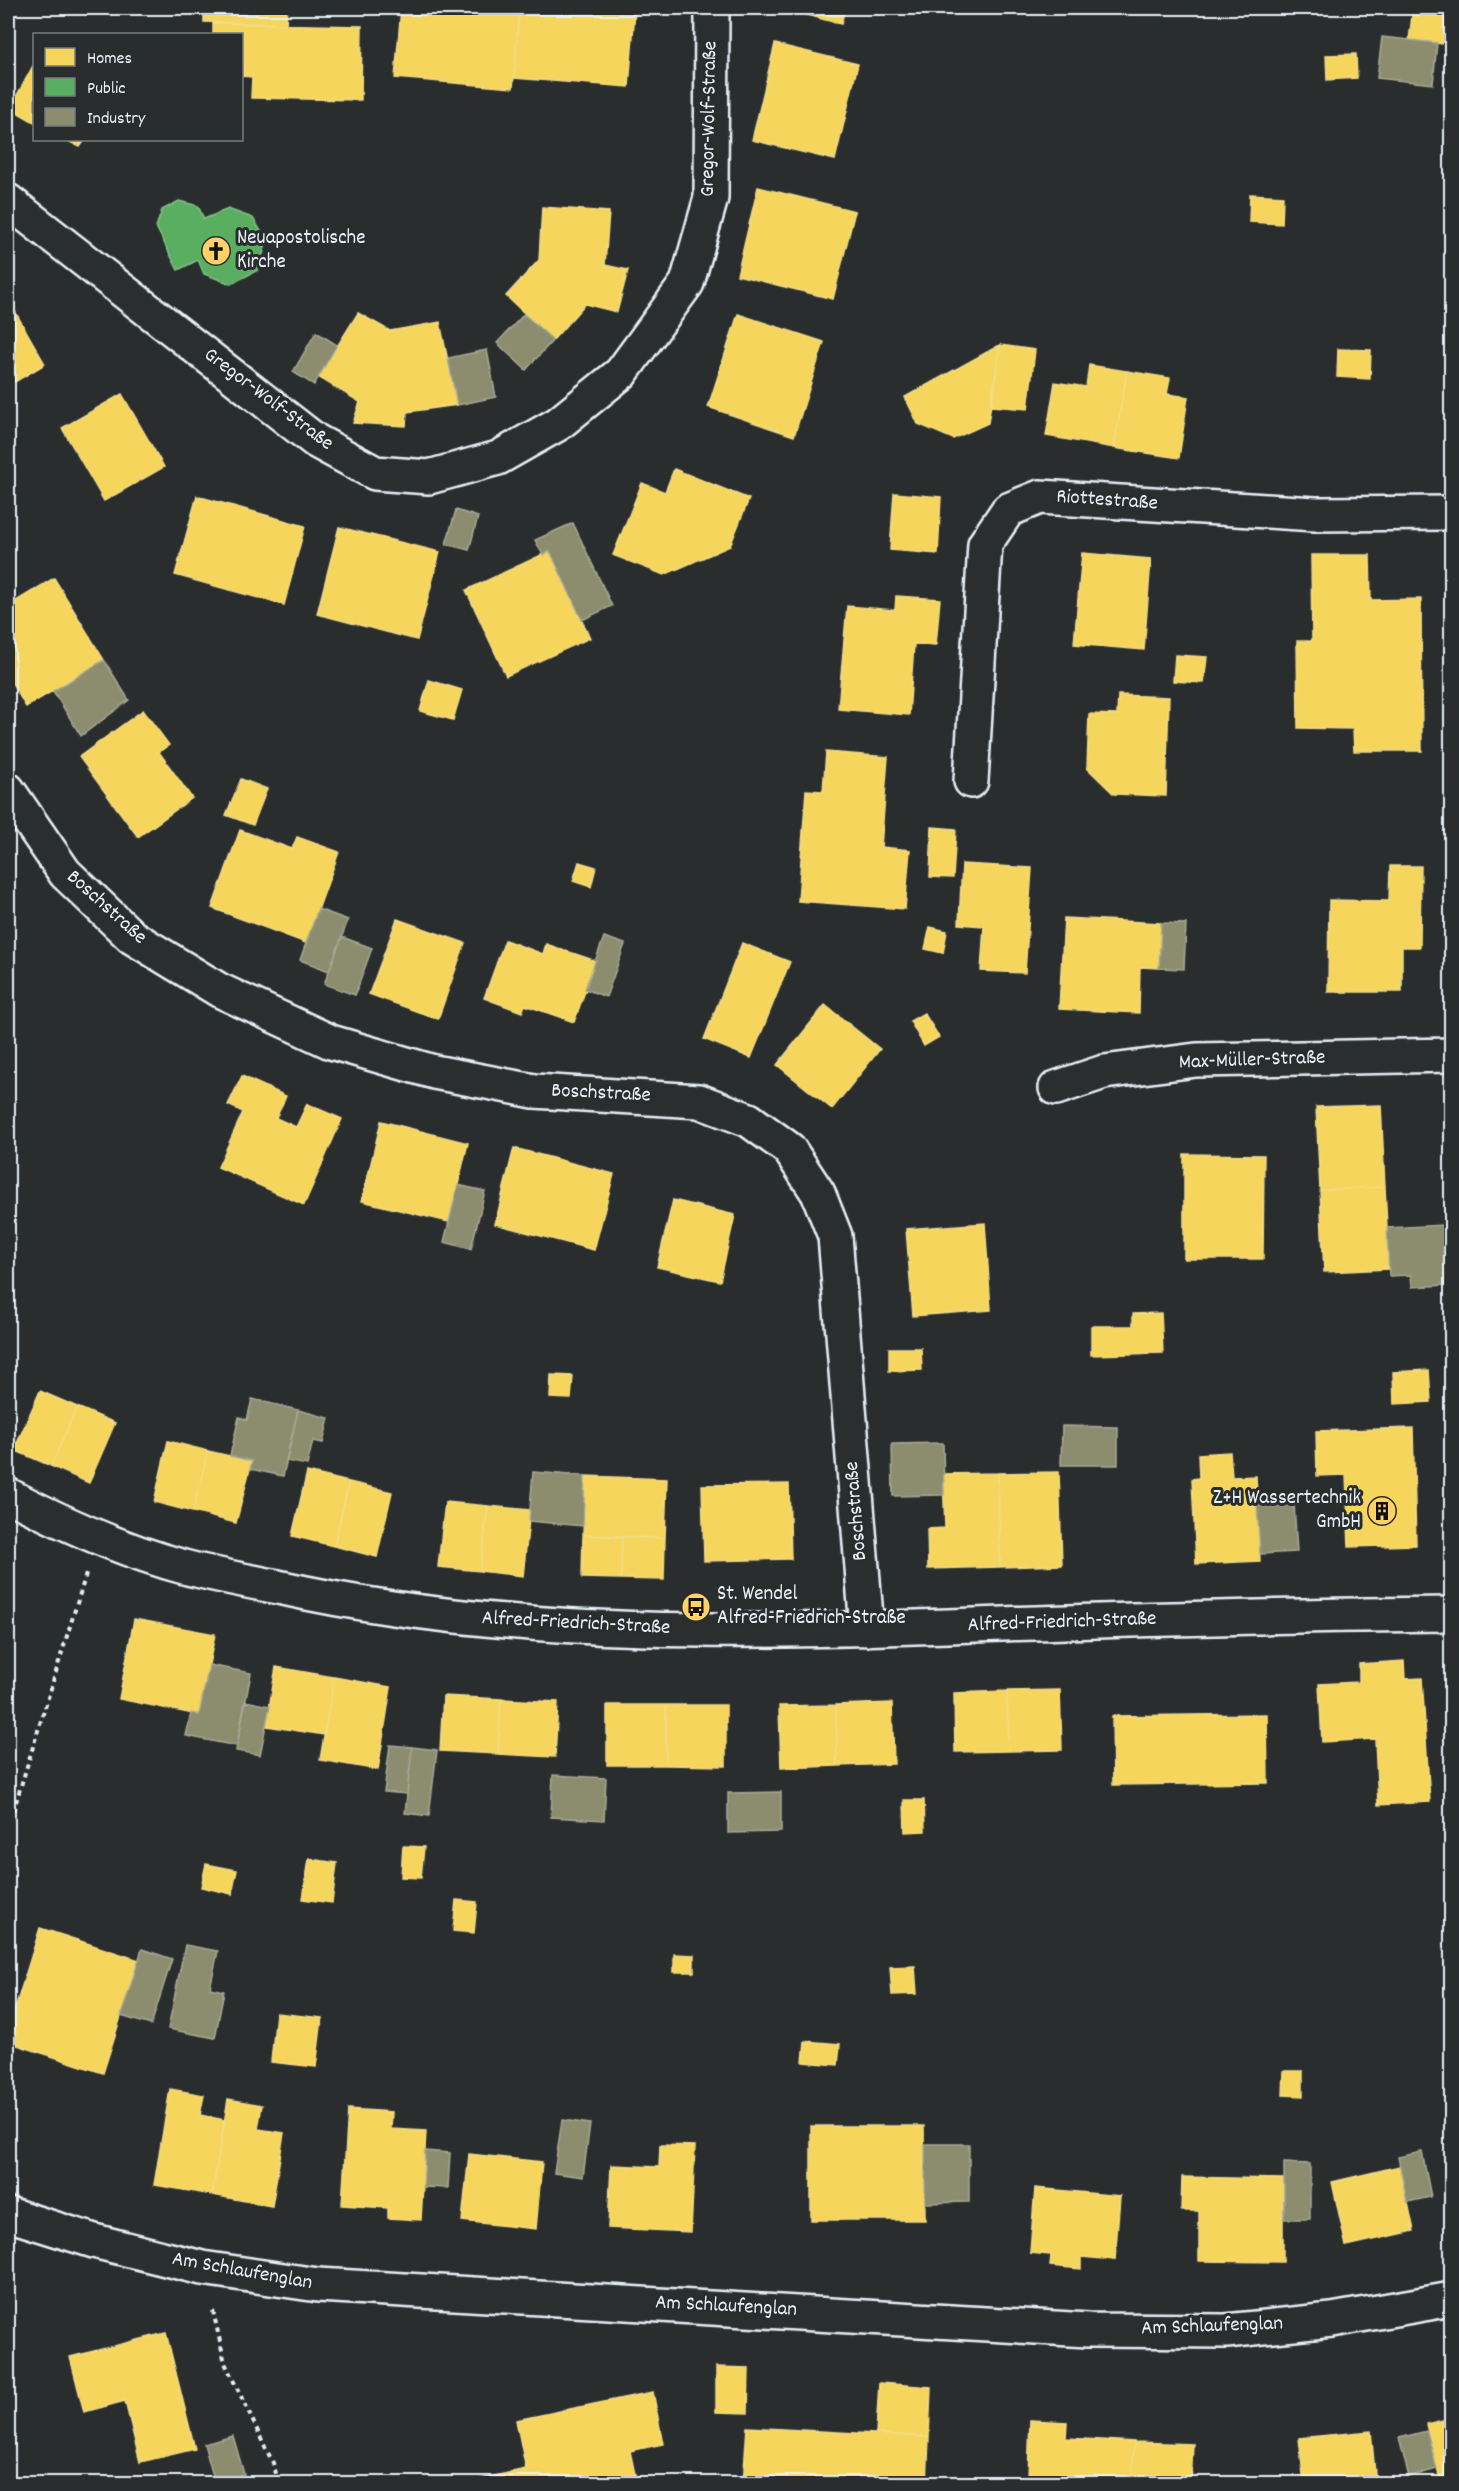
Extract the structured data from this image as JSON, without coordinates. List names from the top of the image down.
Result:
{
  "streets": {
    "street": [
      "Gregor-Wolf-Straße",
      "Riottestraße",
      "Boschstraße",
      "Max-Müller-Straße",
      "Alfred-Friedrich-Straße",
      "Am Schlaufenglan"
    ]
  },
  "crossings": [
    ["Boschstraße", "Alfred-Friedrich-Straße"]
  ],
  "places": {
    "church": ["Neuapostolische Kirche"],
    "building": ["Z+H Wassertechnik GmbH"],
    "bus stop": ["St. Wendel Alfred-Friedrich-Straße"]
  },
  "legend": ["Homes", "Public", "Industry"]
}
